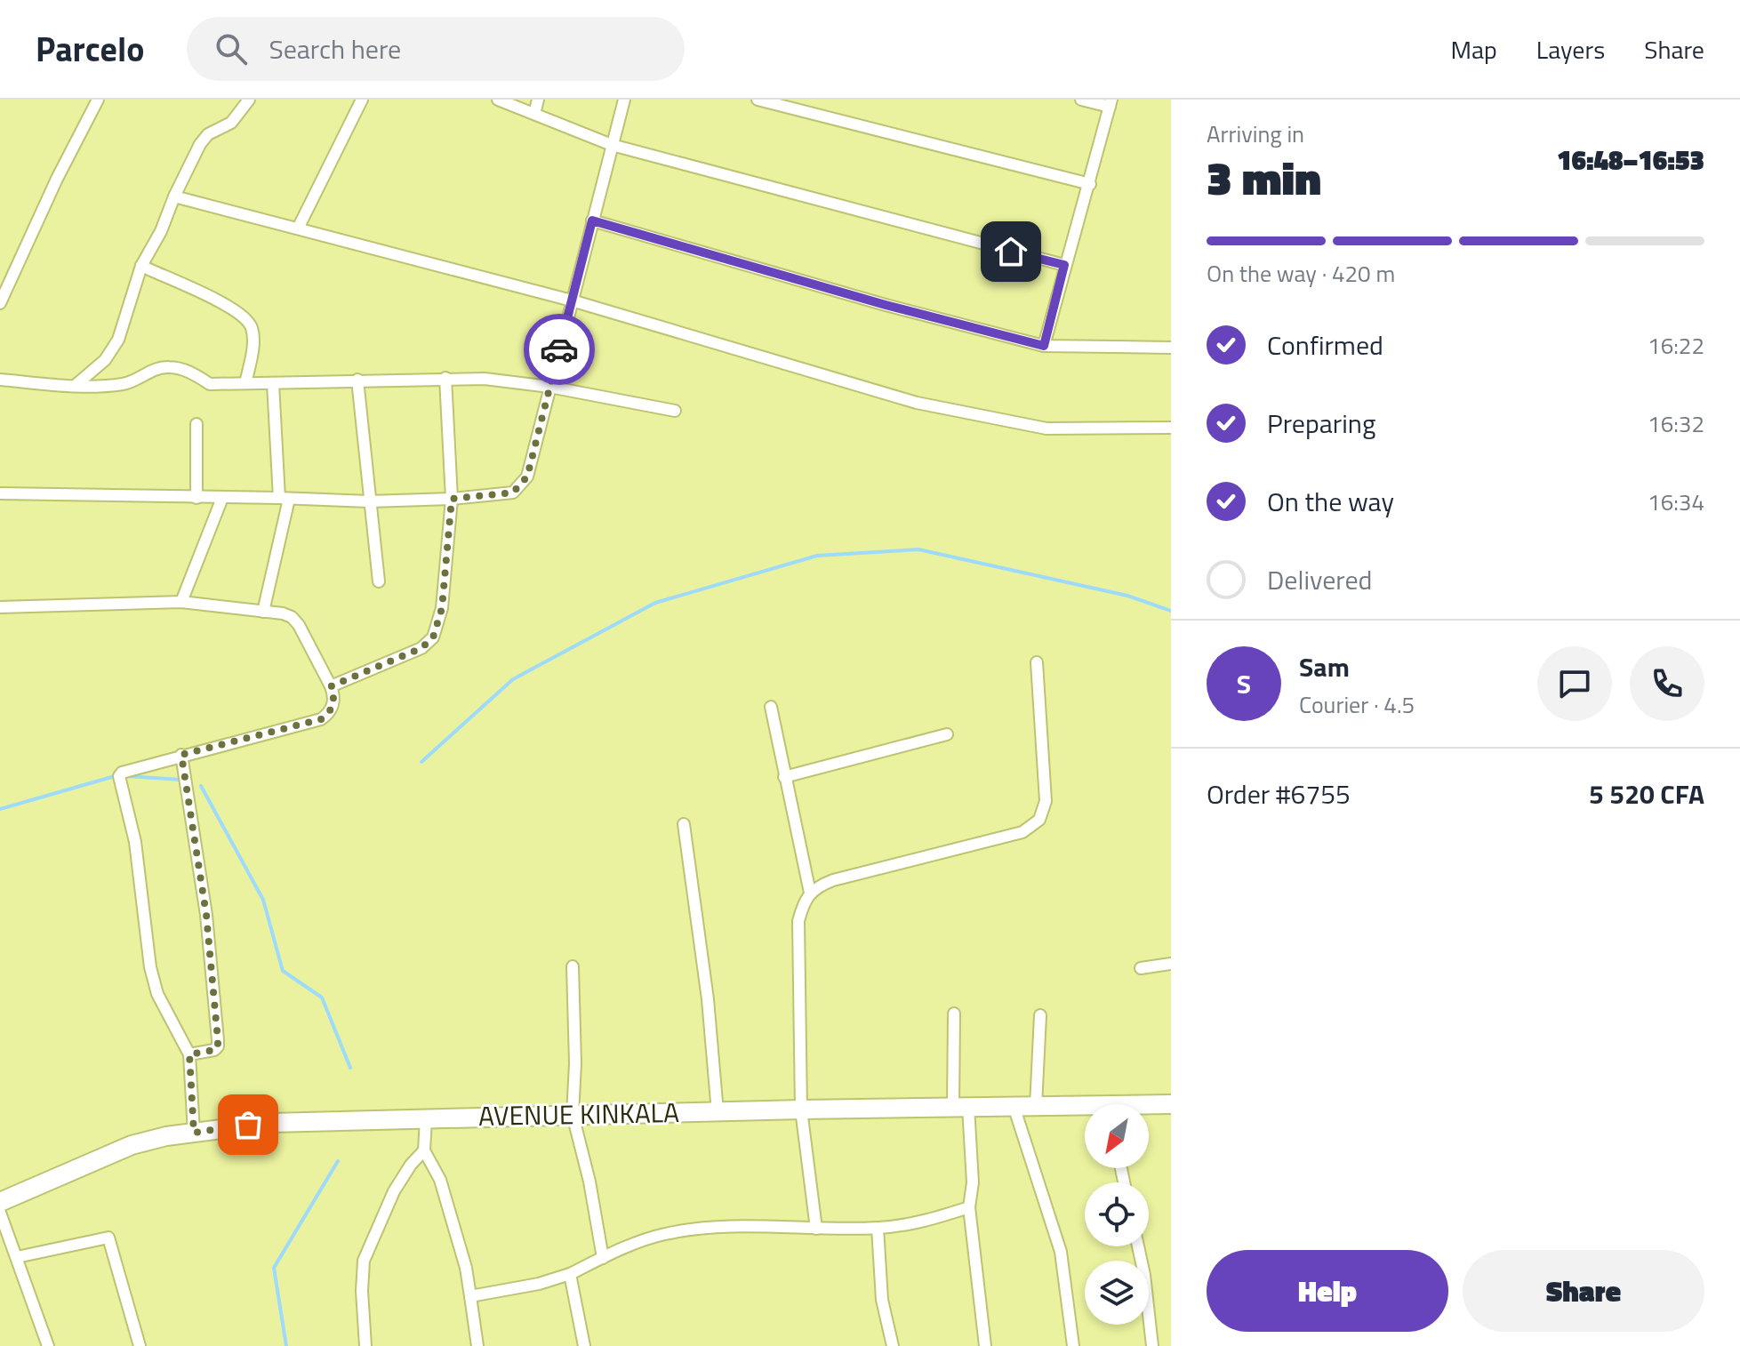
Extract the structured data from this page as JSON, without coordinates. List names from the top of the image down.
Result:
{
  "streets": {
    "main road": ["AVENUE KINKALA"]
  },
  "north": "bottom left",
  "page": {
    "header": "Parcelo",
    "search": "Search here",
    "nav": ["Map", "Layers", "Share"],
    "heading": ["3 min", "Arriving in", "16:48–16:53"],
    "panel": [
      "Sam",
      "Courier · 4.5",
      "Order #6755",
      "5 520 CFA"
    ],
    "bar": "On the way · 420 m",
    "list": [
      ["Confirmed", "16:22"],
      ["Preparing", "16:32"],
      ["On the way", "16:34"],
      "Delivered"
    ],
    "round": "S",
    "buttons": ["Help", "Share"]
  }
}
